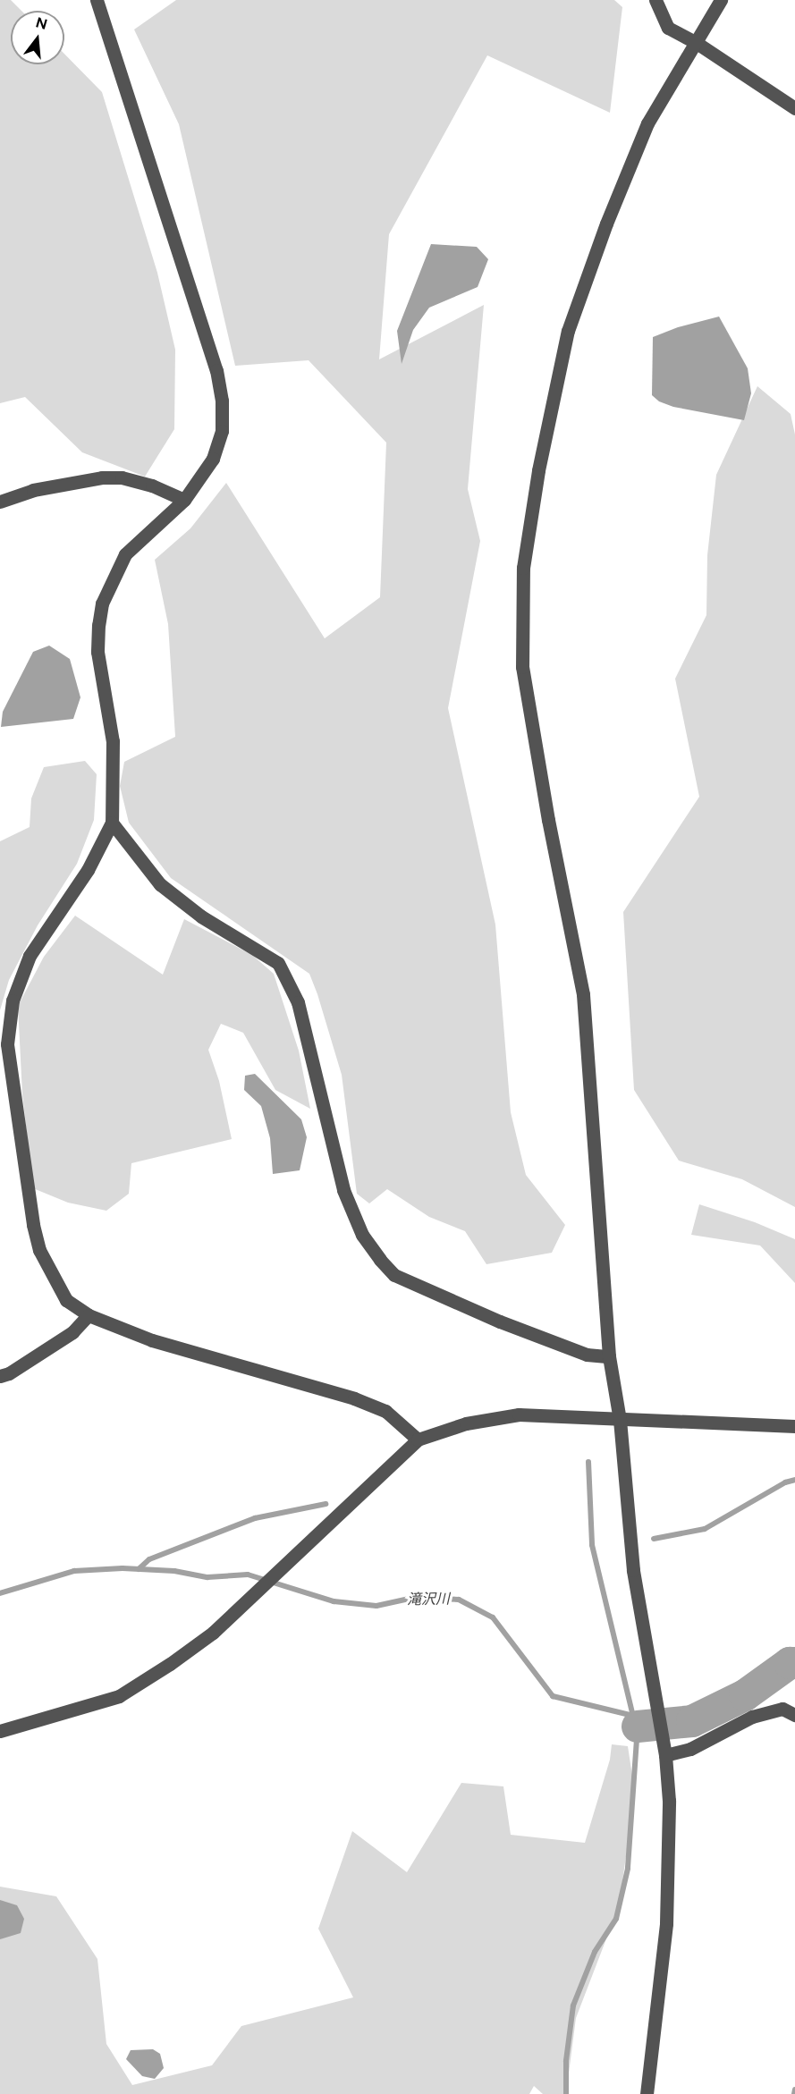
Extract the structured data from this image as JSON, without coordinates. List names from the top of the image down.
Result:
{
  "water": ["滝沢川"],
  "north": "top"
}
